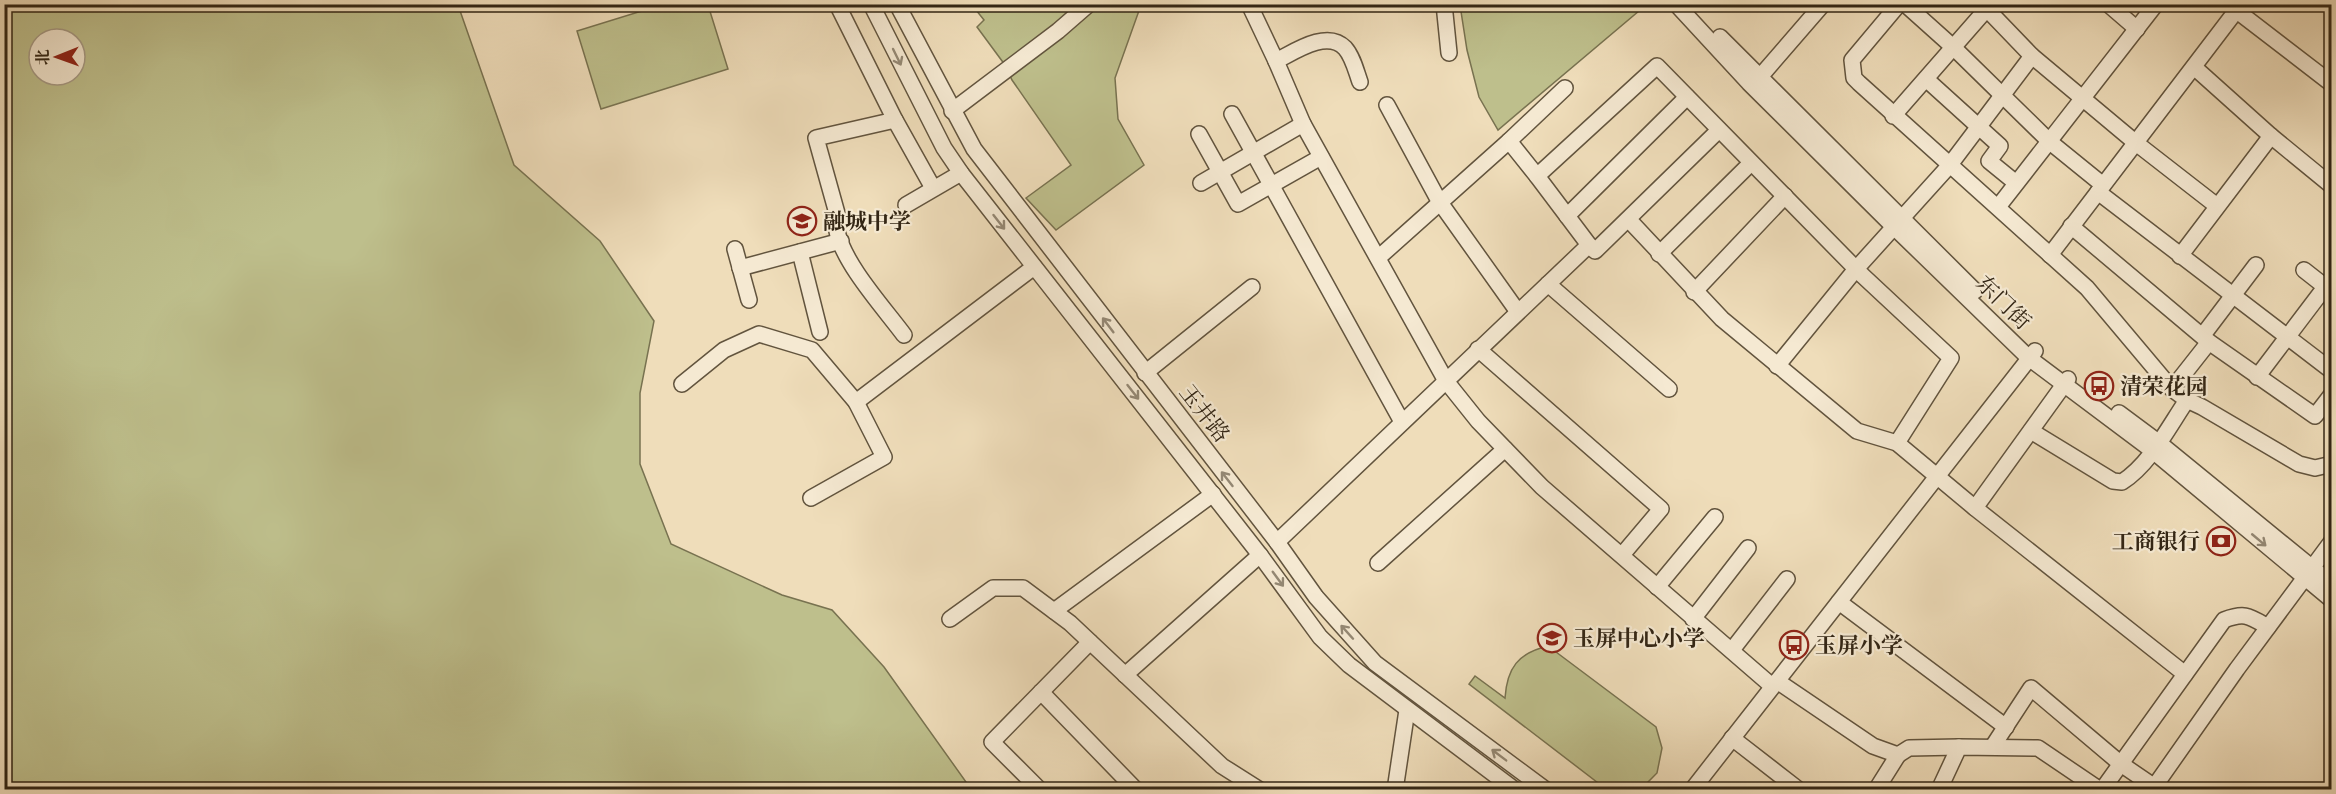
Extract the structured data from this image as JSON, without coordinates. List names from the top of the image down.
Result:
{
  "streets": {
    "street": ["东门街", "玉井路"]
  },
  "places": {
    "school or university": ["融城中学", "玉屏中心小学"],
    "bus stop": ["清荣花园", "玉屏小学"],
    "bank": ["工商银行"]
  },
  "north": "left"
}
